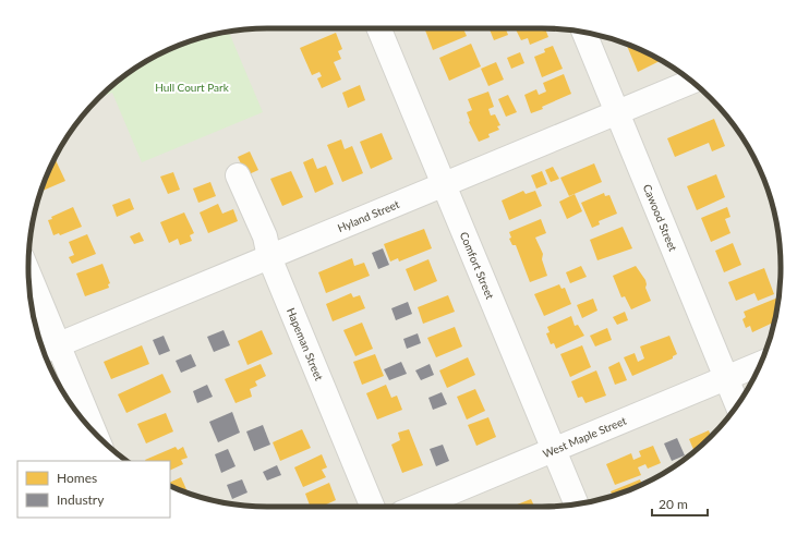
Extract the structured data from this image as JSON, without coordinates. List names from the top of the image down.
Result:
{
  "streets": {
    "street": [
      "Hyland Street",
      "Cawood Street",
      "Comfort Street",
      "Hapeman Street",
      "West Maple Street"
    ]
  },
  "crossings": [
    ["Hyland Street", "Cawood Street"],
    ["Hyland Street", "Comfort Street"],
    ["Hyland Street", "Hapeman Street"],
    ["Cawood Street", "West Maple Street"],
    ["Comfort Street", "West Maple Street"]
  ],
  "parks": ["Hull Court Park"],
  "legend": ["Homes", "Industry"],
  "scale_bar": "20 m"
}
